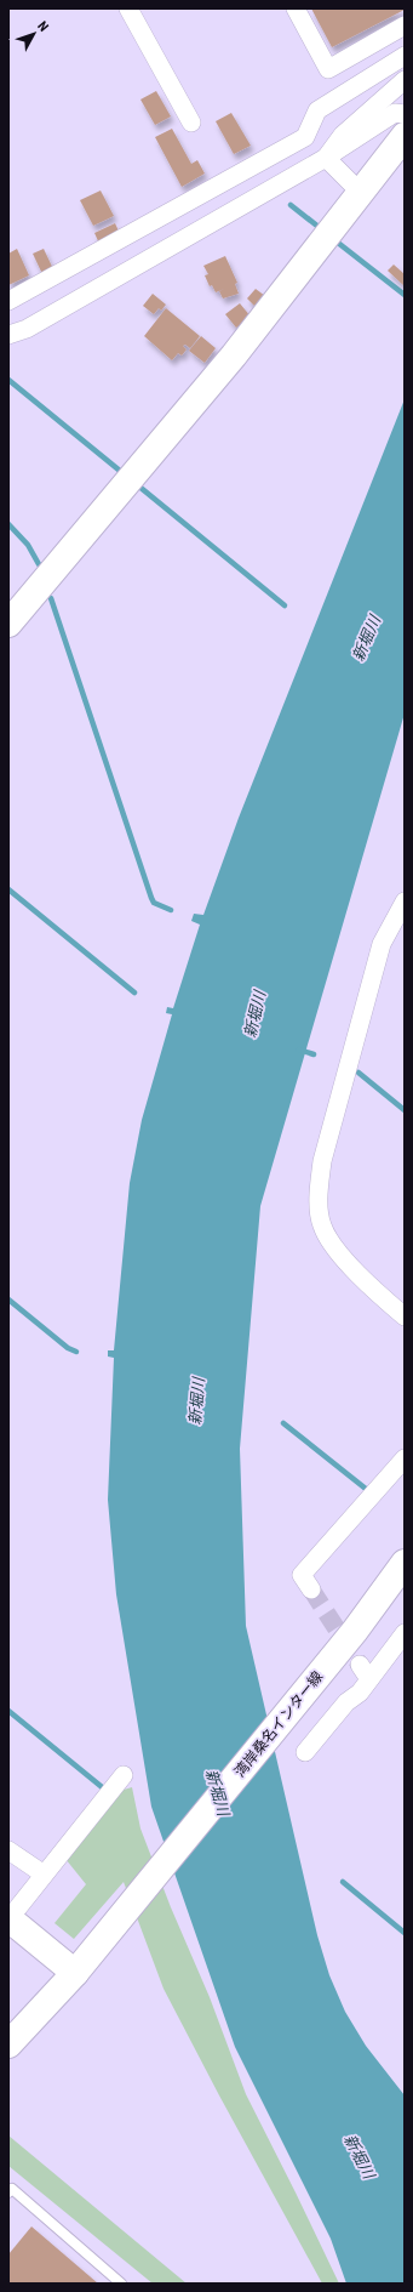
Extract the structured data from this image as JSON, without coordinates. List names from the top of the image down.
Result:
{
  "streets": {
    "main road": ["湾岸桑名インター線"]
  },
  "water": ["新堀川"],
  "north": "top right"
}
